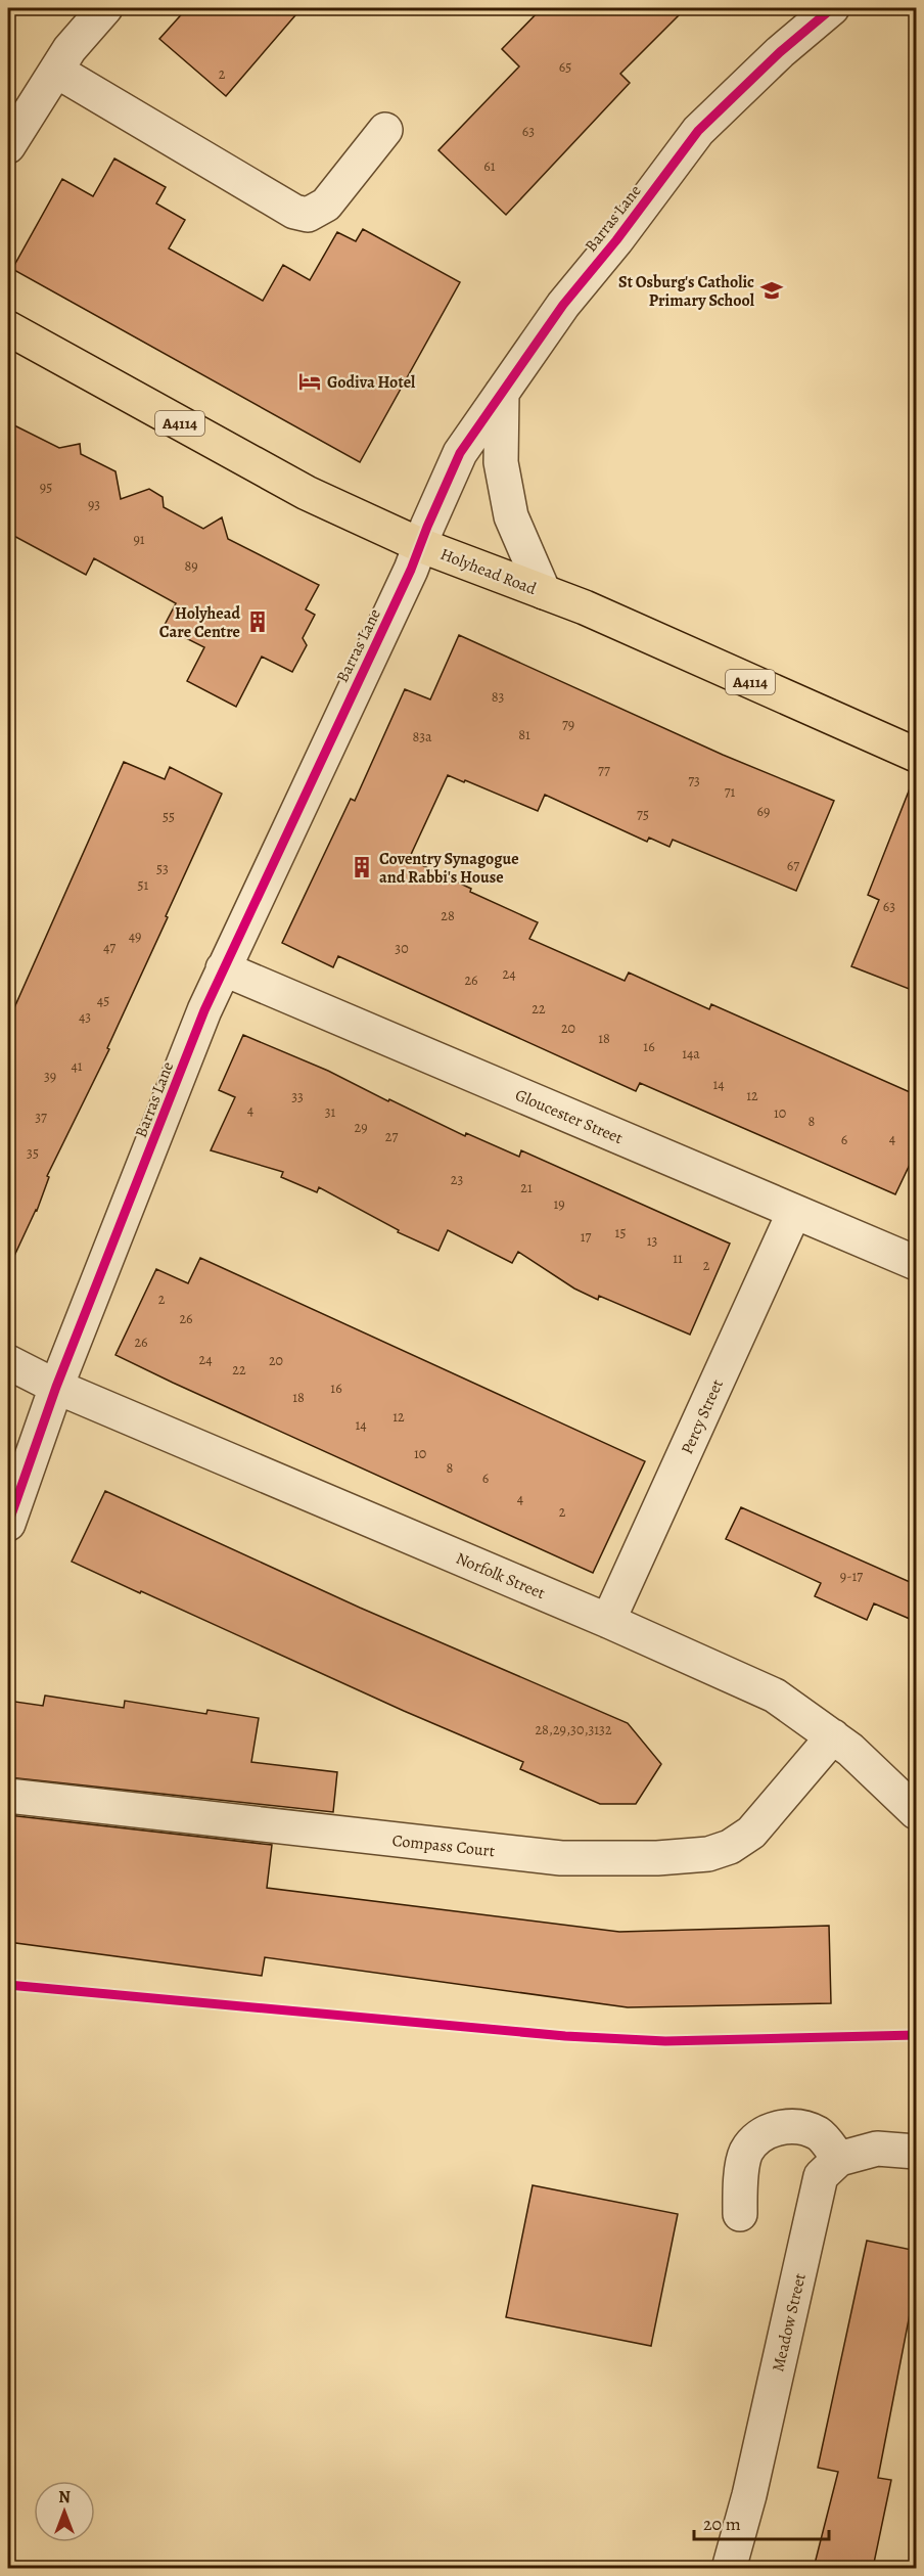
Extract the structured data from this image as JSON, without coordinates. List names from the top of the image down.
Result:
{
  "streets": {
    "highway": ["A4114", "Holyhead Road"],
    "street": [
      "Barras Lane",
      "Gloucester Street",
      "Percy Street",
      "Norfolk Street",
      "Compass Court",
      "Meadow Street"
    ]
  },
  "crossings": [
    ["Barras Lane", "Holyhead Road"],
    ["Barras Lane", "Gloucester Street"],
    ["Barras Lane", "Norfolk Street"],
    ["Gloucester Street", "Percy Street"],
    ["Percy Street", "Norfolk Street"],
    ["Norfolk Street", "Compass Court"]
  ],
  "places": {
    "school or university": ["St Osburg's Catholic Primary School"],
    "hotel": ["Godiva Hotel"],
    "building": ["Holyhead Care Centre", "Coventry Synagogue and Rabbi's House"]
  },
  "house_numbers": [
    "65",
    "2",
    "63",
    "61",
    "95",
    "93",
    "91",
    "89",
    "83",
    "79",
    "81",
    "83a",
    "77",
    "73",
    "71",
    "69",
    "75",
    "55",
    "67",
    "53",
    "51",
    "63",
    "28",
    "49",
    "47",
    "30",
    "24",
    "26",
    "45",
    "22",
    "43",
    "20",
    "18",
    "16",
    "14a",
    "41",
    "39",
    "14",
    "12",
    "33",
    "4",
    "31",
    "10",
    "37",
    "8",
    "29",
    "27",
    "4",
    "6",
    "35",
    "23",
    "21",
    "19",
    "15",
    "17",
    "13",
    "11",
    "2",
    "2",
    "26",
    "26",
    "24",
    "20",
    "22",
    "16",
    "18",
    "12",
    "14",
    "10",
    "8",
    "6",
    "4",
    "2",
    "9-17",
    "28,29,30,3132"
  ],
  "scale_bar": "20 m",
  "north": "top"
}
